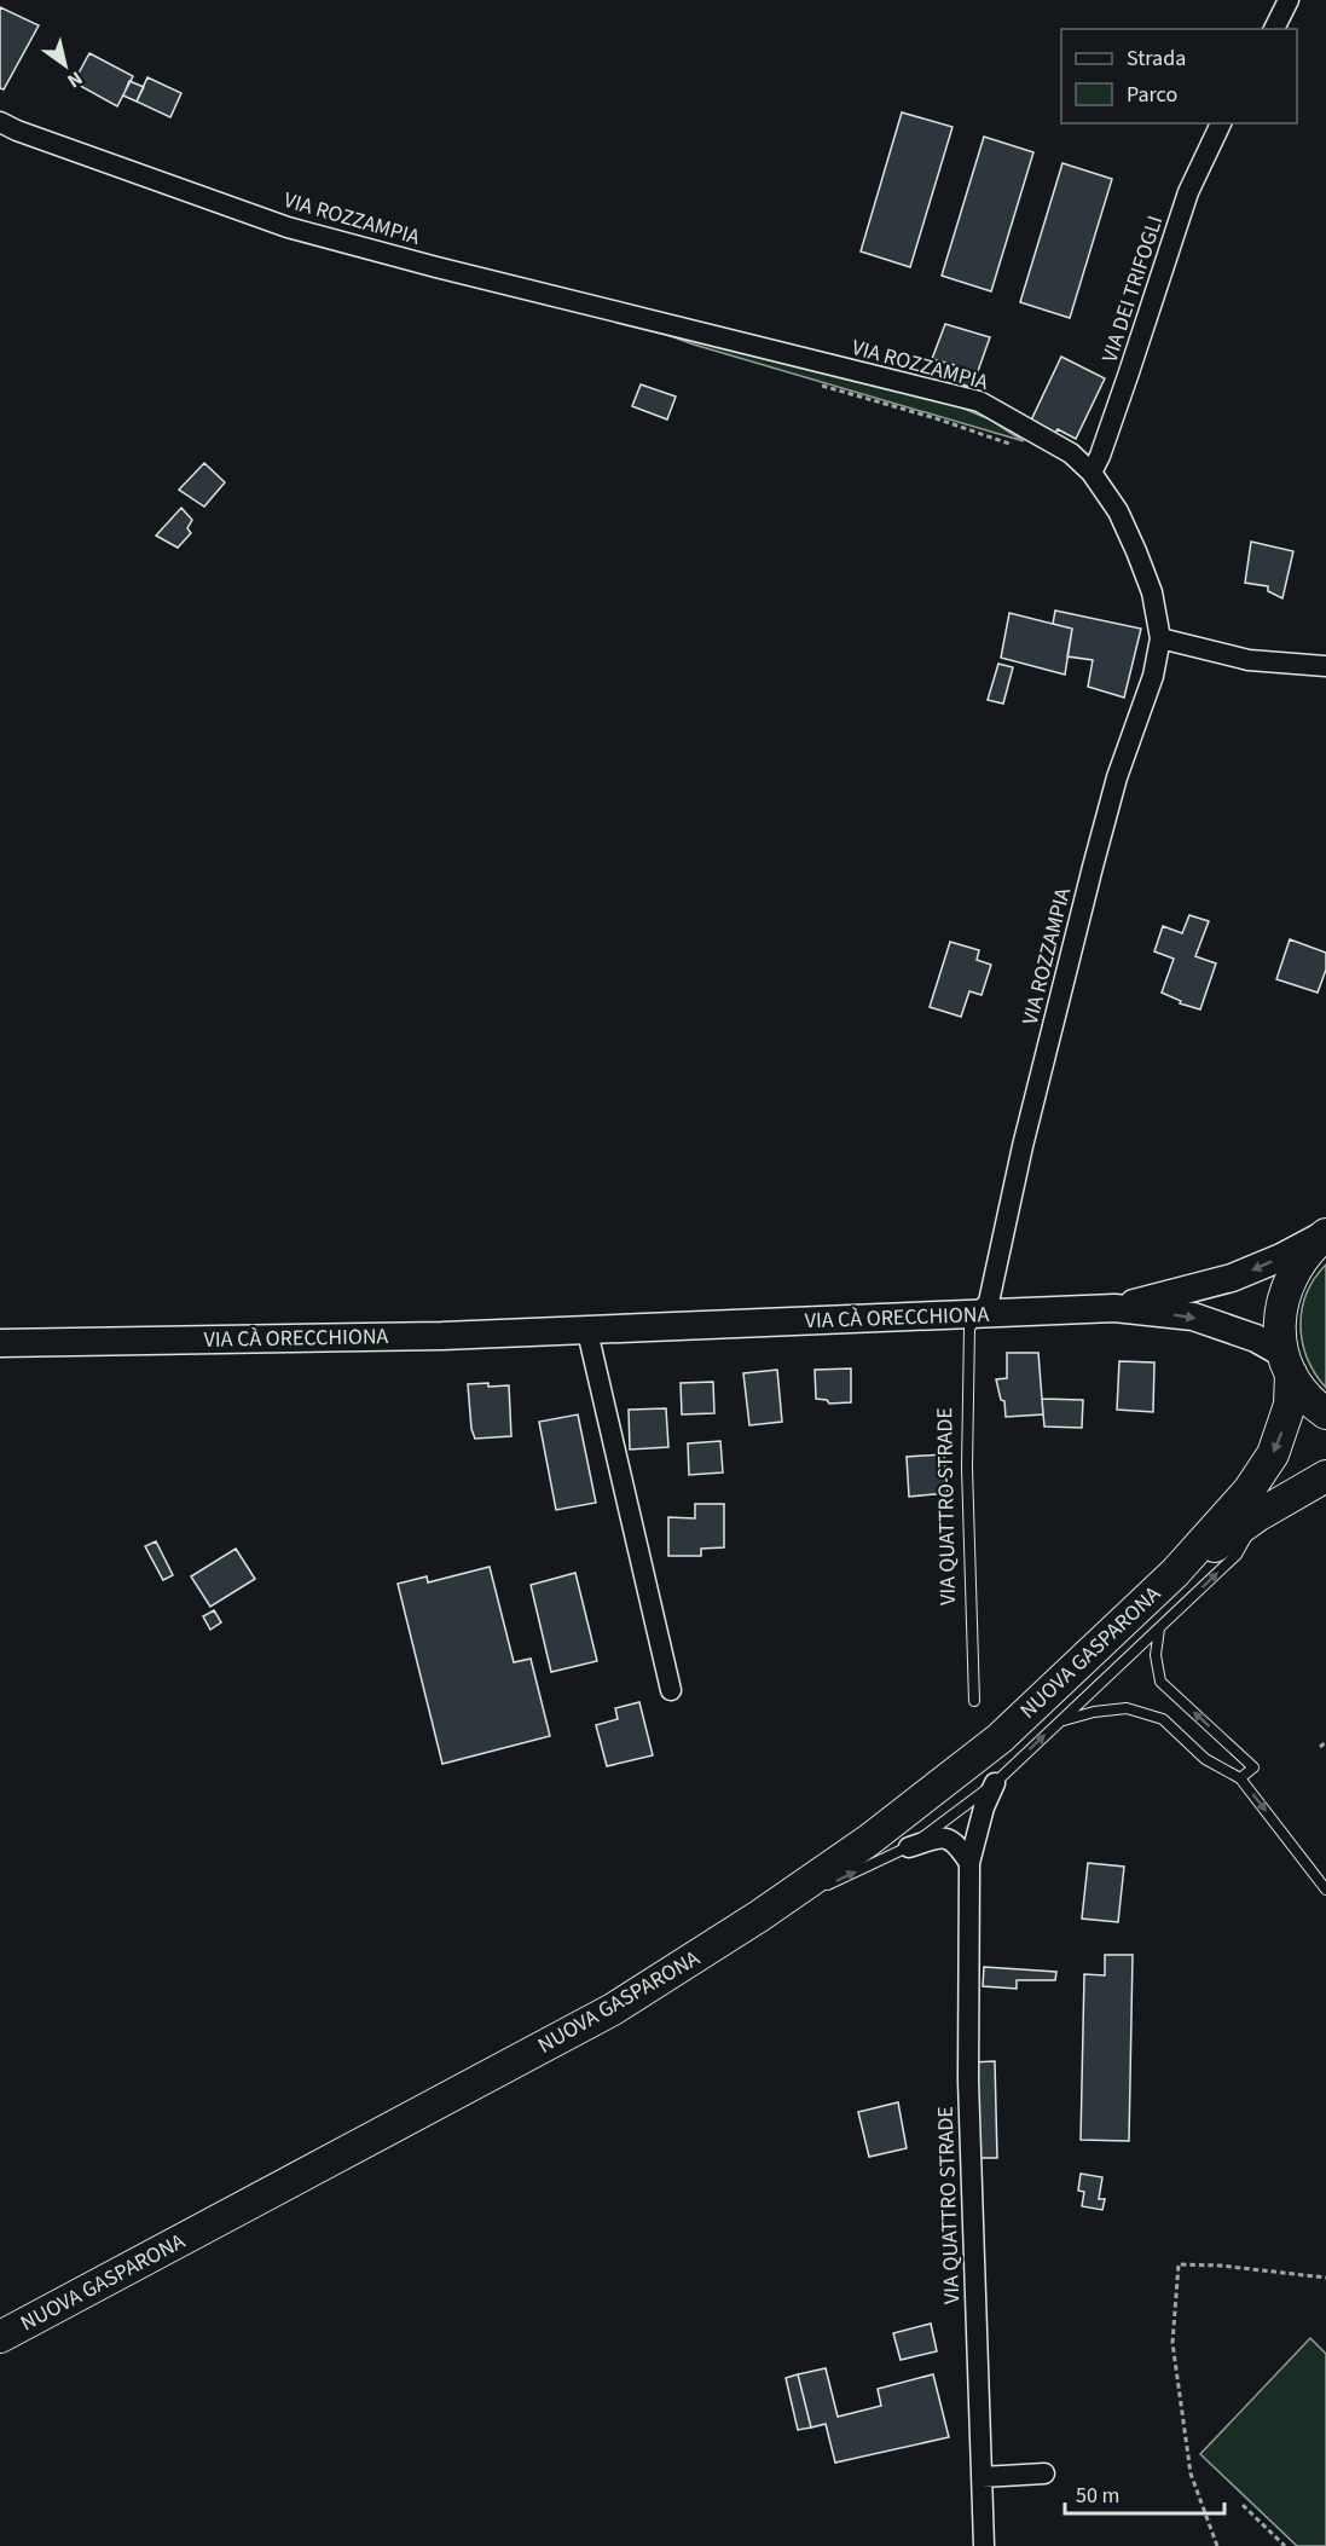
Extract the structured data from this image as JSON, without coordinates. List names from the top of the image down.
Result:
{
  "streets": {
    "main road": ["VIA CÀ ORECCHIONA", "NUOVA GASPARONA"],
    "street": ["VIA ROZZAMPIA", "VIA DEI TRIFOGLI", "VIA QUATTRO STRADE"]
  },
  "crossings": [
    ["VIA ROZZAMPIA", "VIA DEI TRIFOGLI"],
    ["VIA ROZZAMPIA", "VIA CÀ ORECCHIONA"],
    ["VIA ROZZAMPIA", "VIA QUATTRO STRADE"],
    ["VIA CÀ ORECCHIONA", "VIA QUATTRO STRADE"],
    ["VIA CÀ ORECCHIONA", "NUOVA GASPARONA"]
  ],
  "legend": ["Strada", "Parco"],
  "scale_bar": "50 m",
  "north": "bottom right"
}
